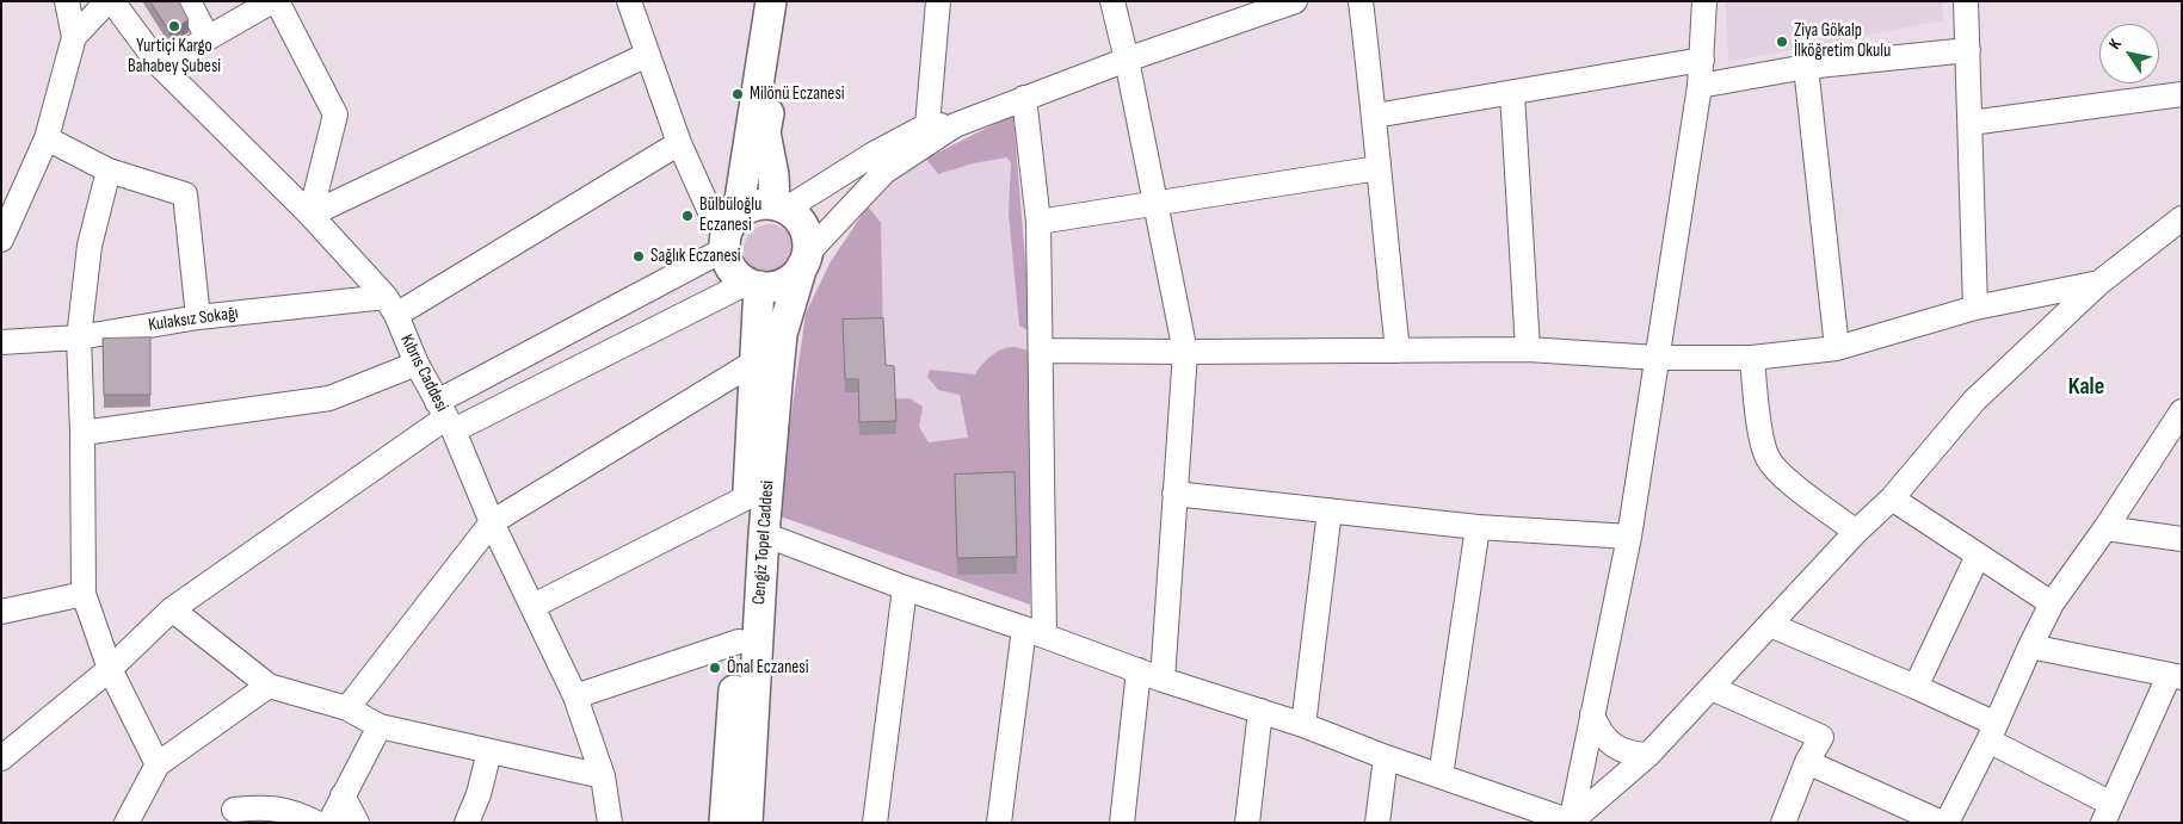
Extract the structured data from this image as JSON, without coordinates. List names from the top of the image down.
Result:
{
  "streets": {
    "main road": ["Cengiz Topel Caddesi"],
    "street": ["Kulaksız Sokağı", "Kıbrıs Caddesi"]
  },
  "crossings": [
    ["Kulaksız Sokağı", "Kıbrıs Caddesi"]
  ],
  "districts": ["Kale"],
  "places": [
    "Yurtiçi Kargo Bahabey Şubesi",
    "Ziya Gökalp İlköğretim Okulu",
    "Milönü Eczanesi",
    "Bülbüloğlu Eczanesi",
    "Sağlık Eczanesi",
    "Önal Eczanesi"
  ],
  "north": "top left"
}
